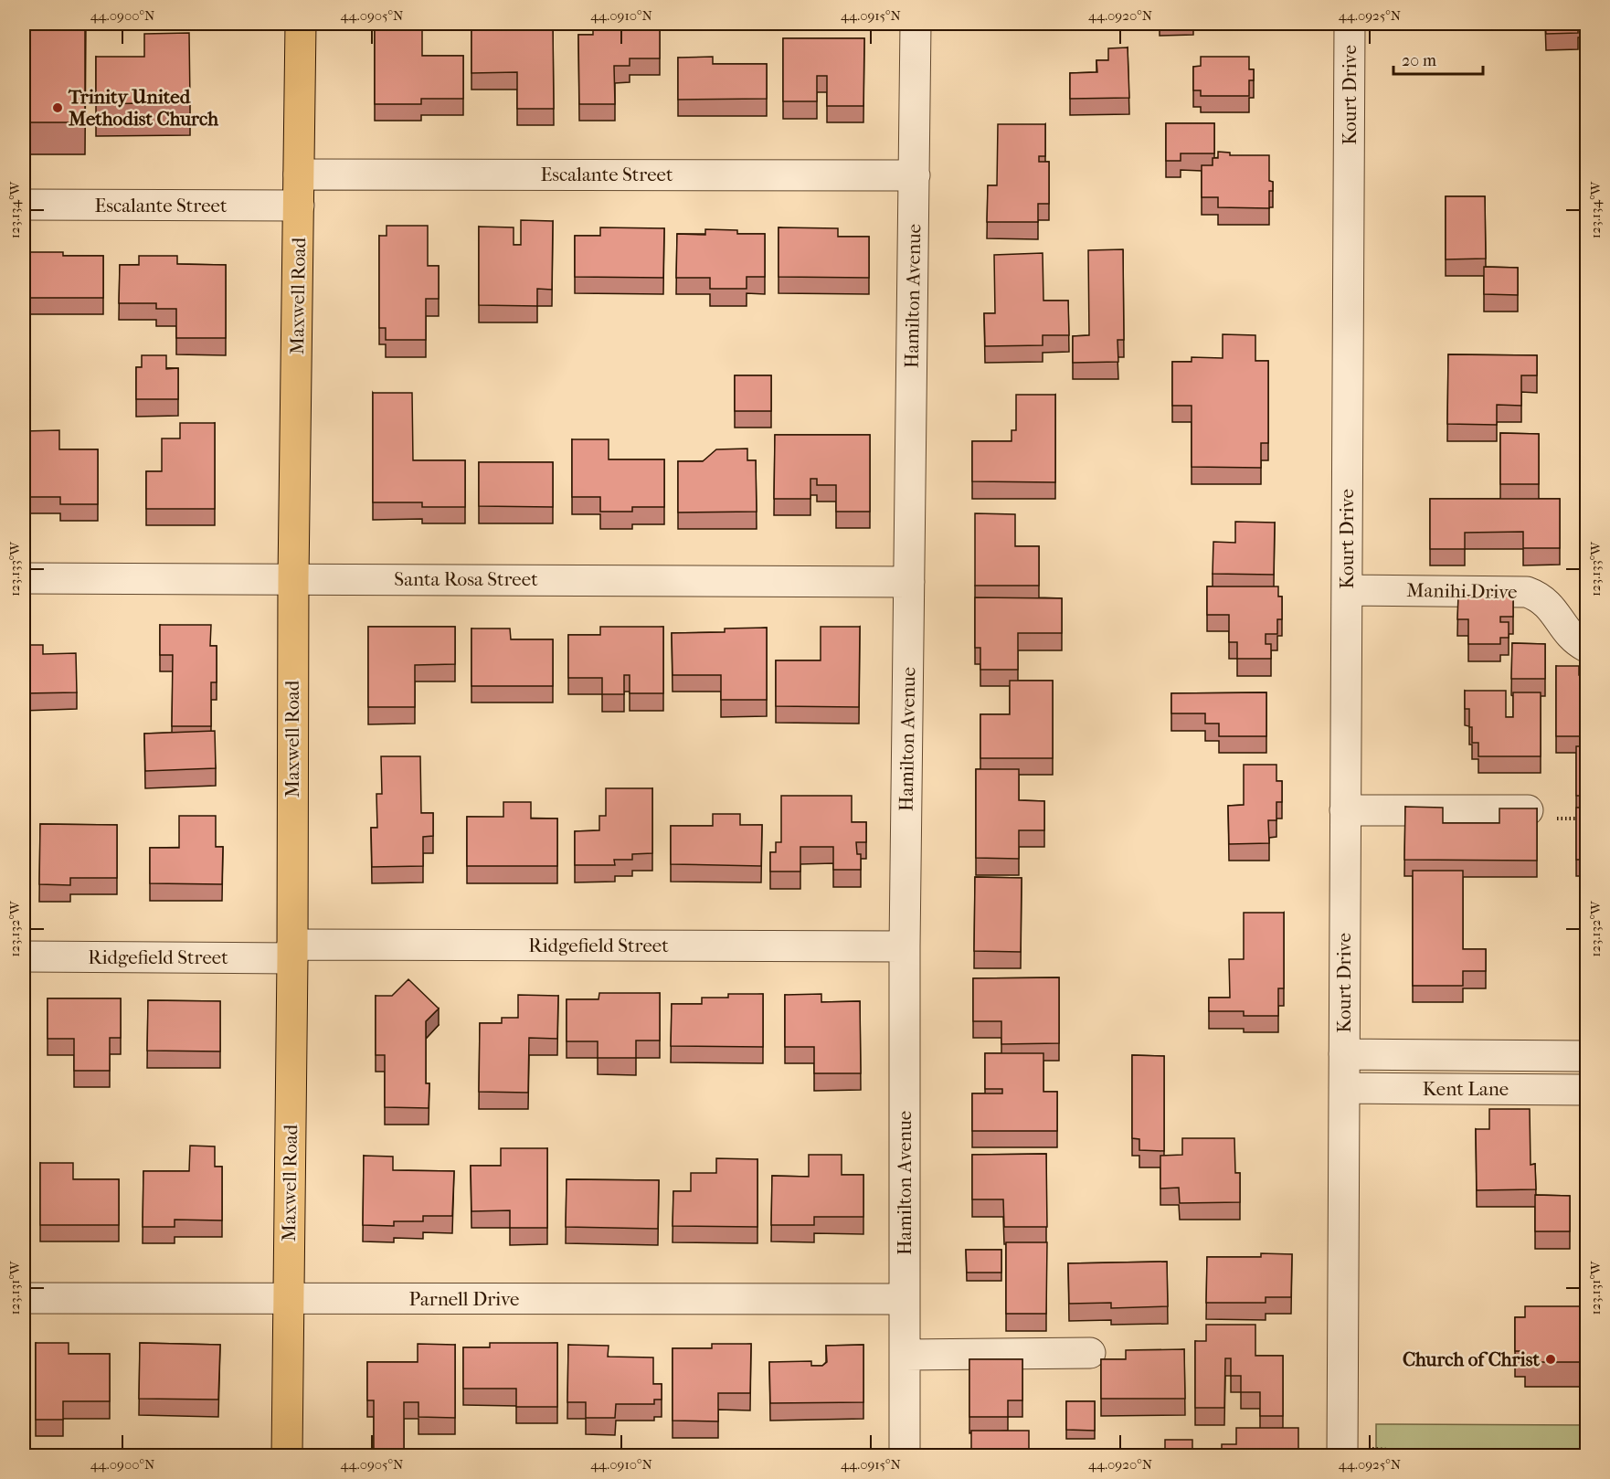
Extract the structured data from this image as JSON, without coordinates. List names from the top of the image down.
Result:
{
  "streets": {
    "main road": ["Maxwell Road"],
    "street": [
      "Kourt Drive",
      "Escalante Street",
      "Hamilton Avenue",
      "Santa Rosa Street",
      "Manihi Drive",
      "Ridgefield Street",
      "Kent Lane",
      "Parnell Drive"
    ]
  },
  "crossings": [
    ["Kourt Drive", "Manihi Drive"],
    ["Kourt Drive", "Kent Lane"],
    ["Escalante Street", "Maxwell Road"],
    ["Escalante Street", "Hamilton Avenue"],
    ["Maxwell Road", "Santa Rosa Street"],
    ["Maxwell Road", "Ridgefield Street"],
    ["Maxwell Road", "Parnell Drive"],
    ["Hamilton Avenue", "Santa Rosa Street"],
    ["Hamilton Avenue", "Ridgefield Street"],
    ["Hamilton Avenue", "Parnell Drive"]
  ],
  "places": ["Trinity United Methodist Church", "Church of Christ"],
  "scale_bar": "20 m",
  "coordinates": [
    "44.0900°N",
    "44.0905°N",
    "44.0910°N",
    "44.0915°N",
    "44.0920°N",
    "44.0925°N",
    "123.134°W",
    "123.133°W",
    "123.132°W",
    "123.131°W"
  ]
}
